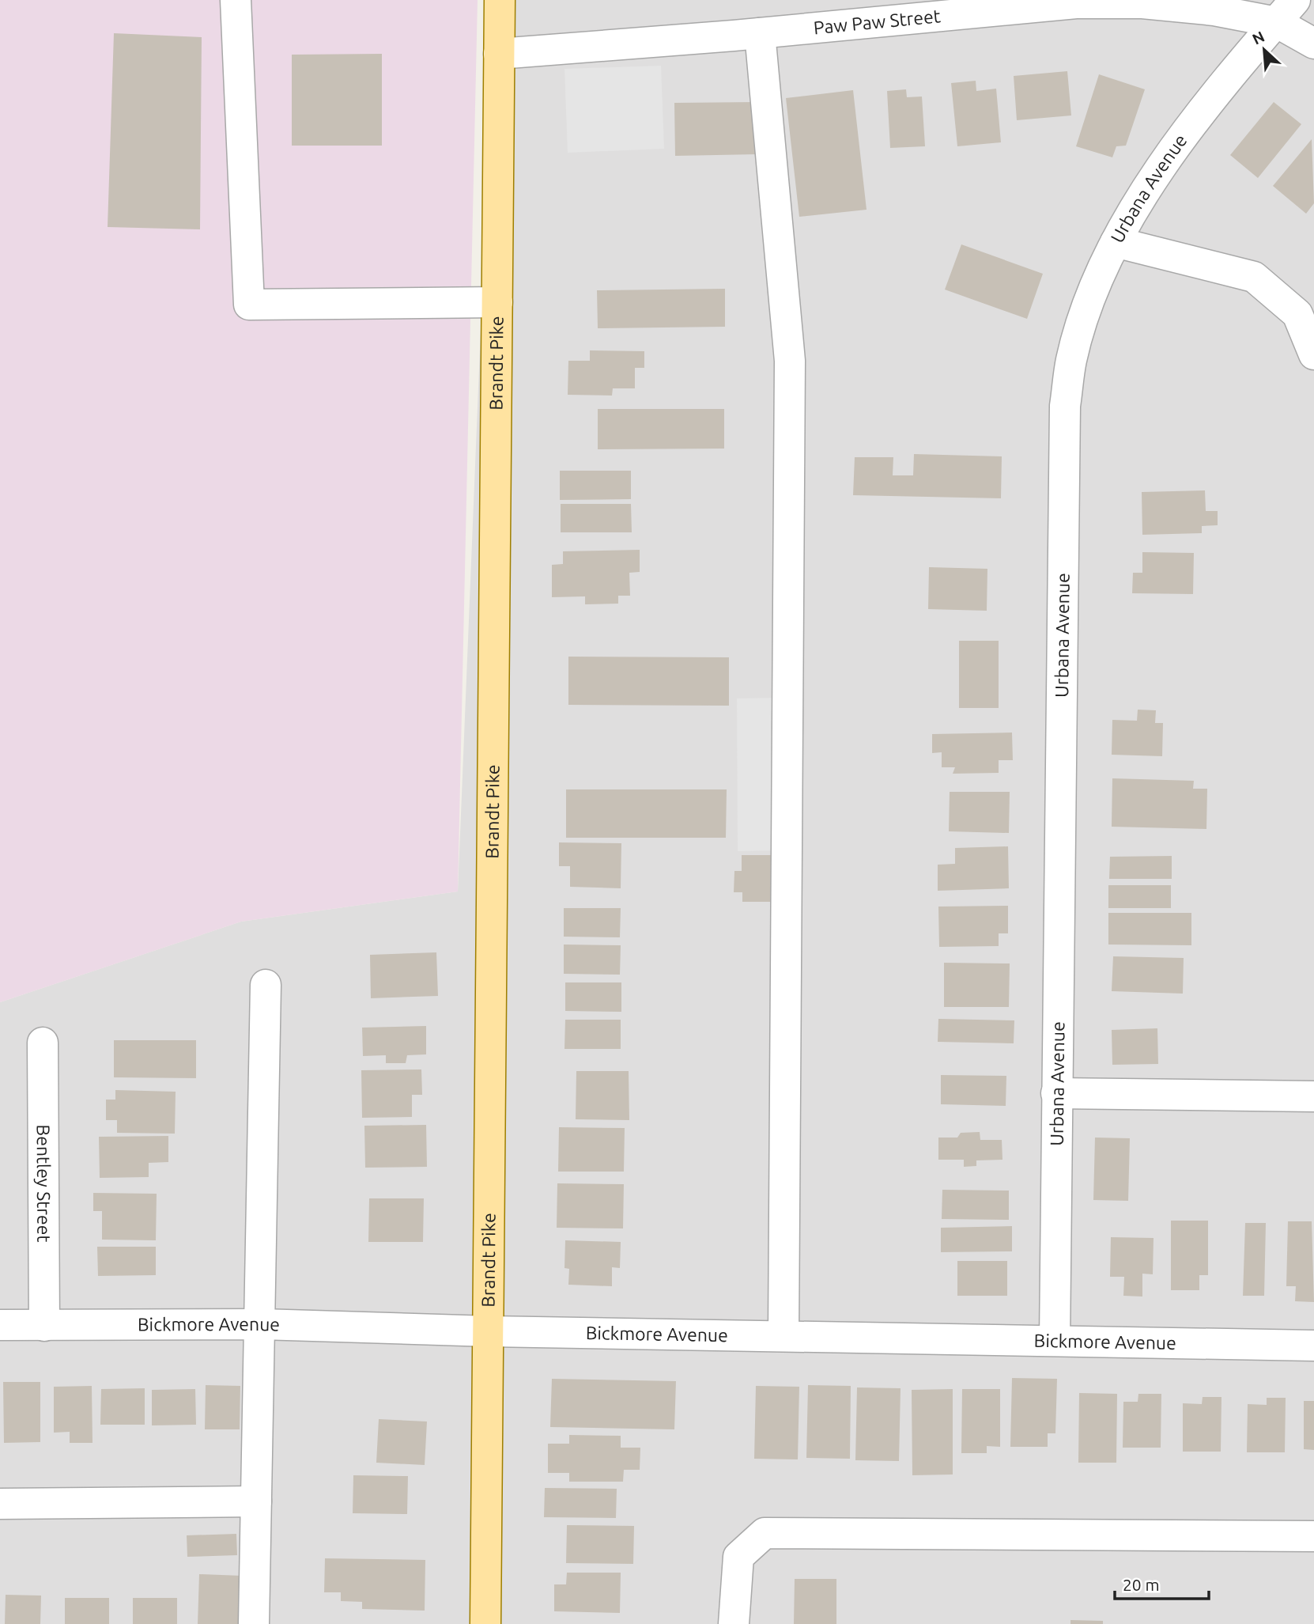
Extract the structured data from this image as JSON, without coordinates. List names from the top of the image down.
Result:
{
  "streets": {
    "main road": ["Brandt Pike"],
    "street": [
      "Paw Paw Street",
      "Urbana Avenue",
      "Bentley Street",
      "Bickmore Avenue"
    ]
  },
  "crossings": [
    ["Paw Paw Street", "Urbana Avenue"],
    ["Paw Paw Street", "Brandt Pike"],
    ["Urbana Avenue", "Bickmore Avenue"],
    ["Brandt Pike", "Bickmore Avenue"],
    ["Bentley Street", "Bickmore Avenue"]
  ],
  "scale_bar": "20 m",
  "north": "top left"
}
